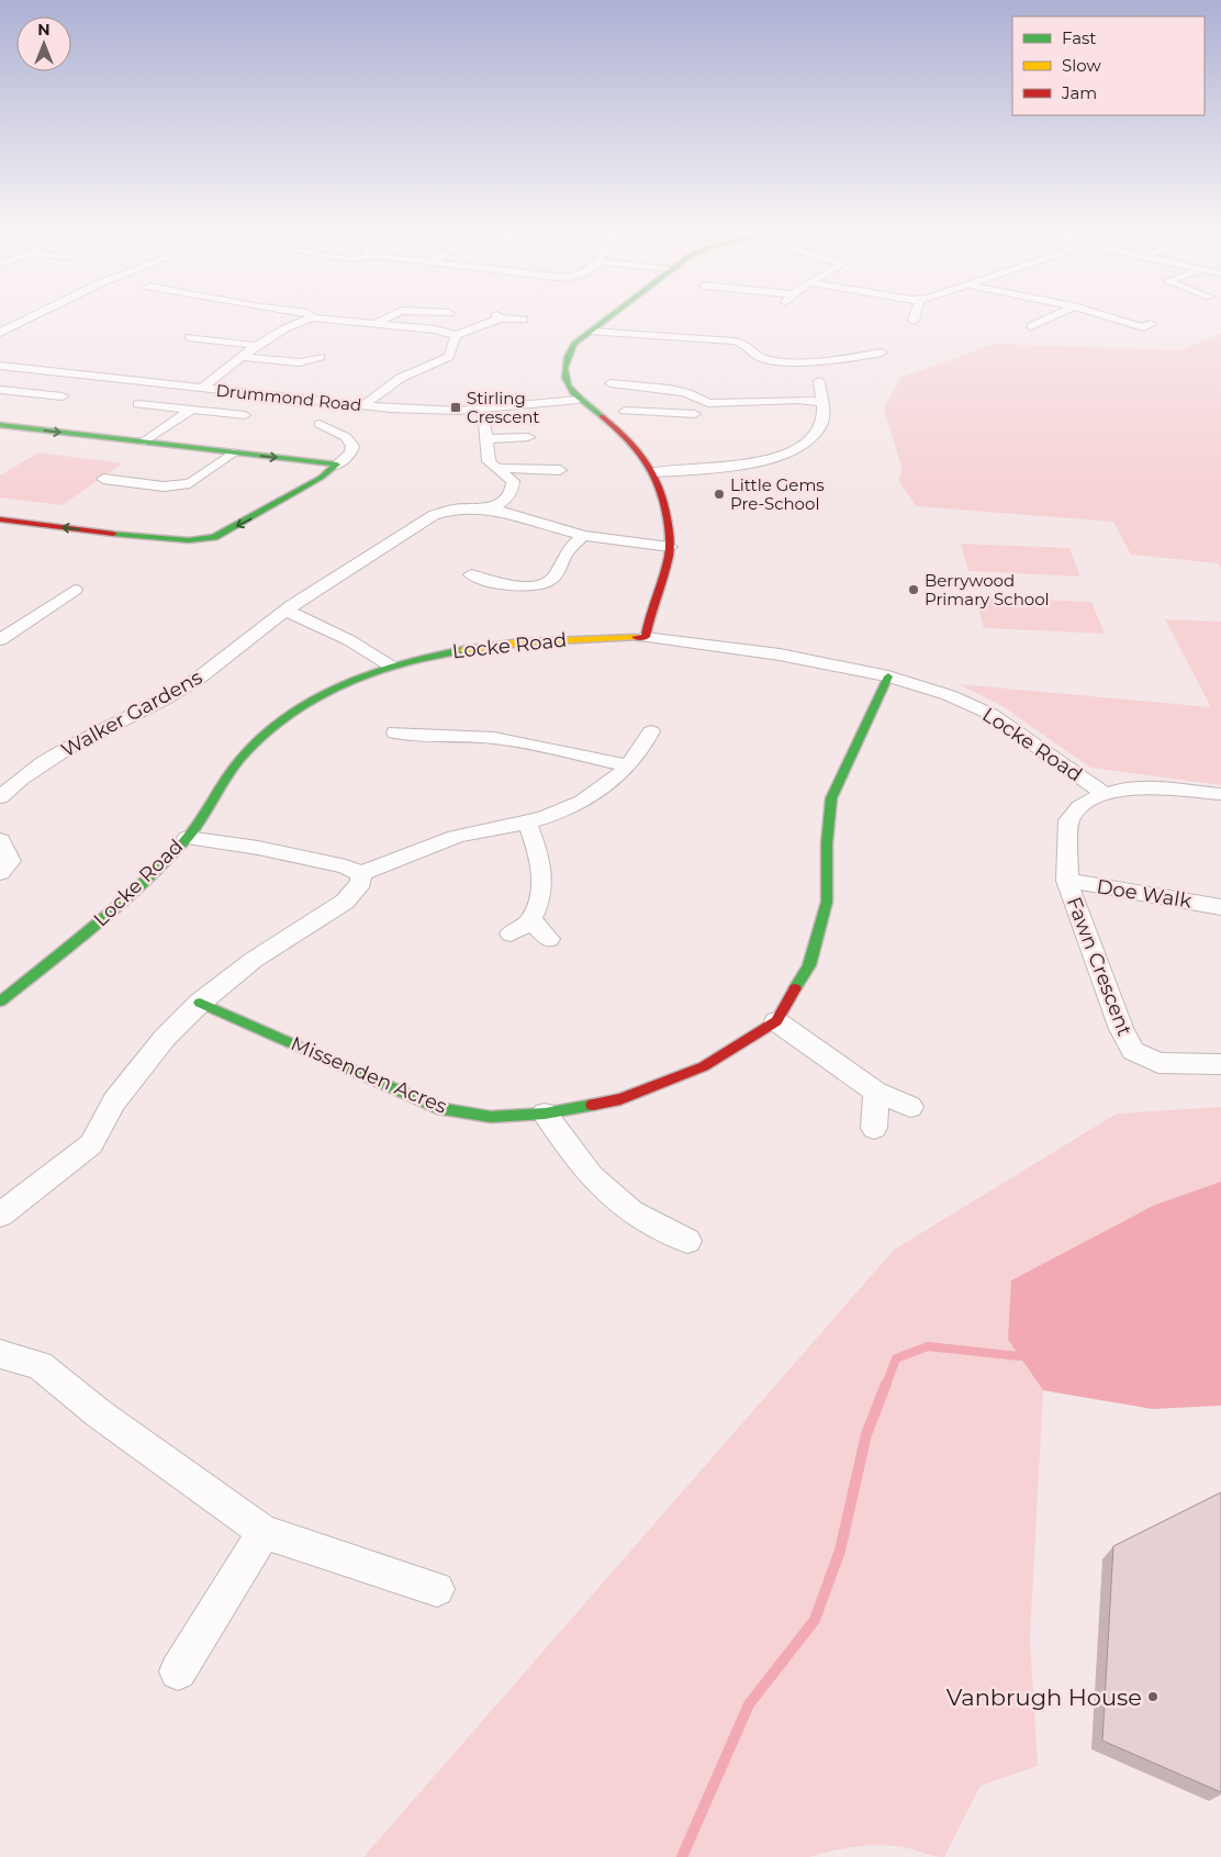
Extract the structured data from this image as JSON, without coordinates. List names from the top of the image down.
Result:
{
  "streets": {
    "street": [
      "Drummond Road",
      "Locke Road",
      "Walker Gardens",
      "Doe Walk",
      "Fawn Crescent",
      "Missenden Acres"
    ]
  },
  "crossings": [
    ["Locke Road", "Fawn Crescent"],
    ["Locke Road", "Missenden Acres"],
    ["Doe Walk", "Fawn Crescent"]
  ],
  "places": {
    "transit": ["Stirling Crescent"],
    "other": ["Little Gems Pre-School", "Berrywood Primary School", "Vanbrugh House"]
  },
  "legend": ["Fast", "Slow", "Jam"],
  "north": "top"
}
